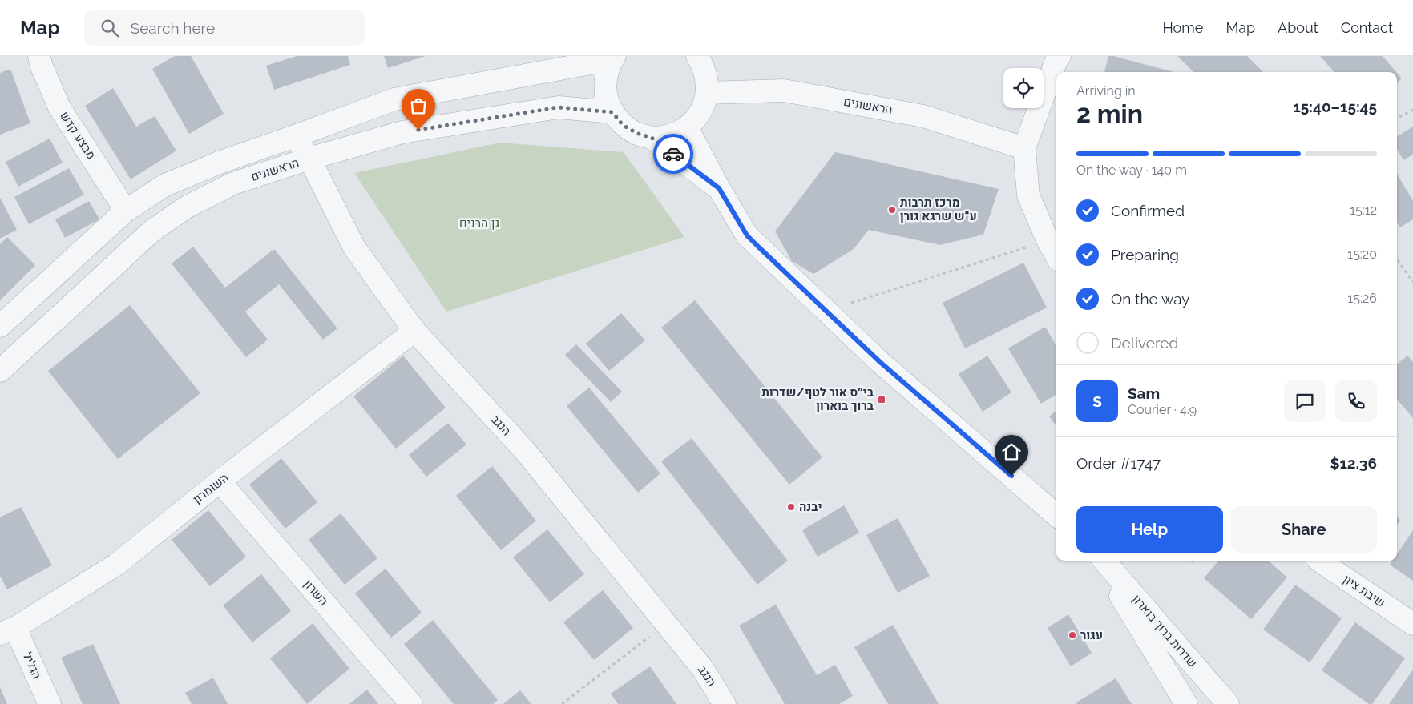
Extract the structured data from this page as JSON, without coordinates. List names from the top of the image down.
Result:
{
  "streets": {
    "street": [
      "הראשונים",
      "מבצע קדש",
      "הנגב",
      "השומרון",
      "שיבת ציון",
      "השרון",
      "שדרות ברוך בוארון",
      "הגליל"
    ]
  },
  "crossings": [
    ["הראשונים", "מבצע קדש"],
    ["הראשונים", "הנגב"],
    ["הנגב", "השומרון"],
    ["השומרון", "השרון"],
    ["השומרון", "הגליל"]
  ],
  "parks": ["גן הבנים"],
  "places": {
    "other": ["מרכז תרבות ע\"ש שרגא גורן", "יבנה", "עגור"],
    "transit": ["בי״ס אור לטף/שדרות ברוך בוארון"]
  },
  "page": {
    "header": "Map",
    "search": "Search here",
    "nav": [
      "Home",
      "Map",
      "About",
      "Contact"
    ],
    "heading": ["2 min", "Arriving in", "15:40–15:45"],
    "panel": [
      "Sam",
      "Courier · 4.9",
      "Order #1747",
      "$12.36"
    ],
    "bar": "On the way · 140 m",
    "list": [
      ["Confirmed", "15:12"],
      ["Preparing", "15:20"],
      ["On the way", "15:26"],
      "Delivered"
    ],
    "round": "S",
    "buttons": ["Help", "Share"]
  }
}
